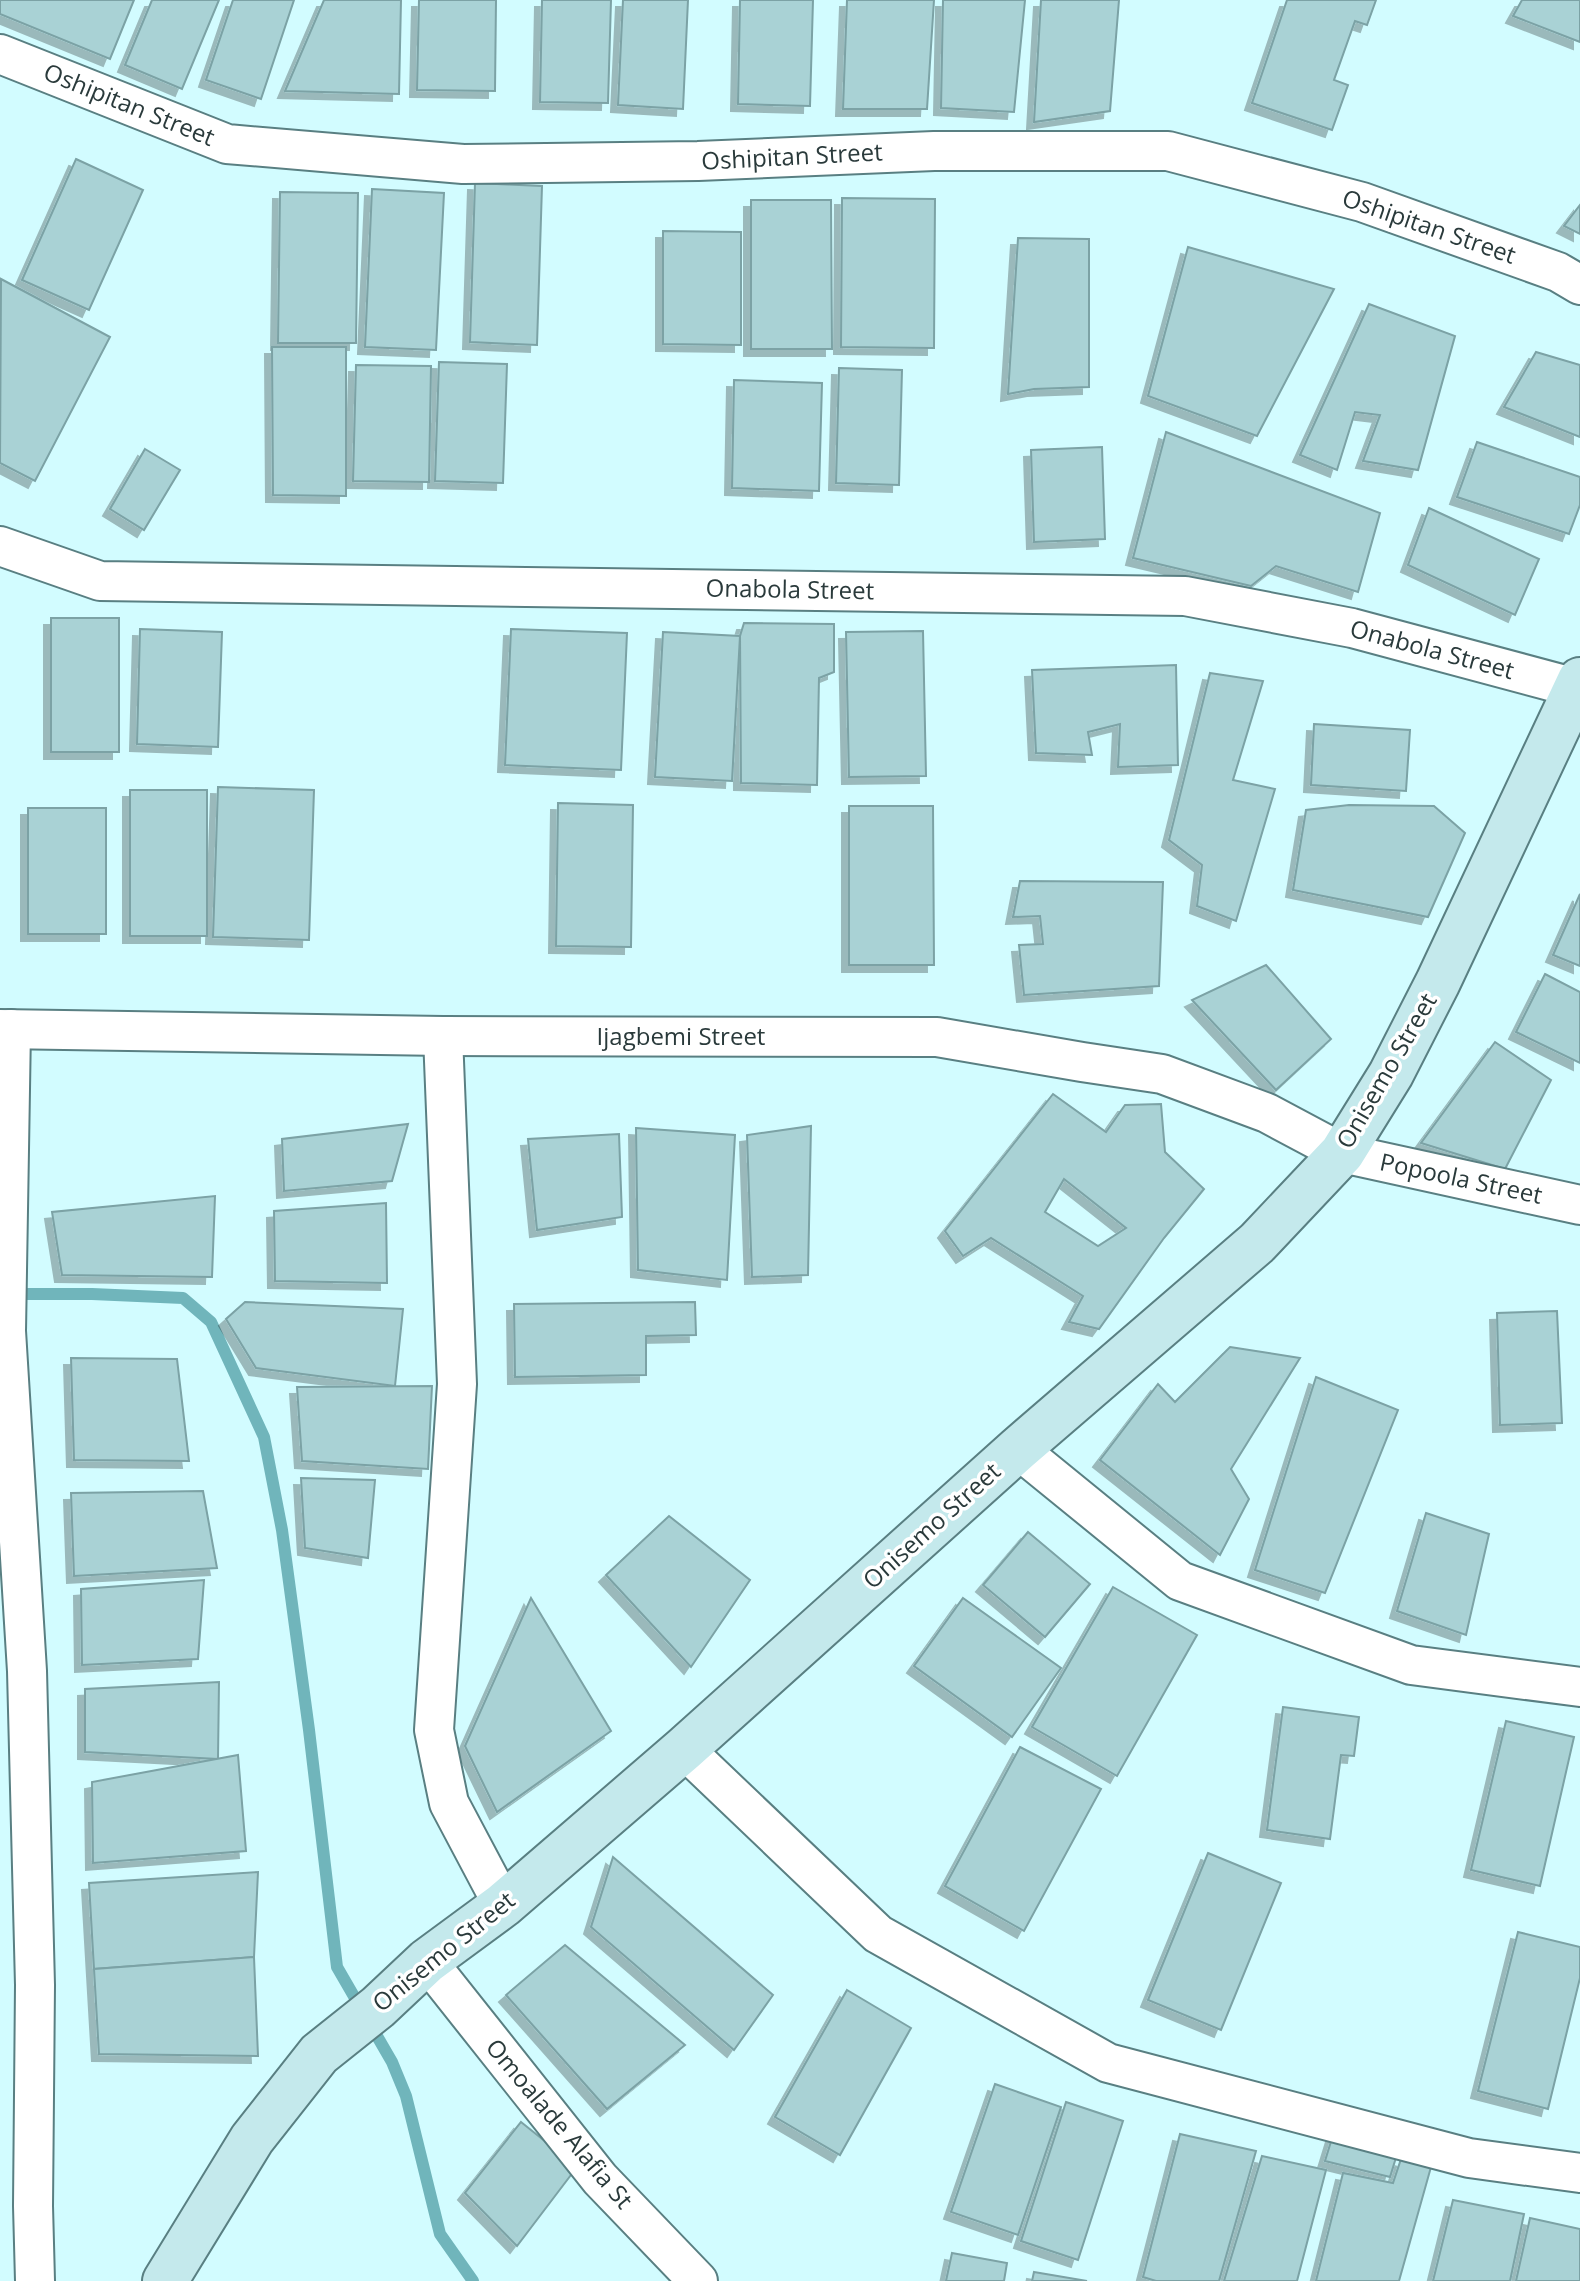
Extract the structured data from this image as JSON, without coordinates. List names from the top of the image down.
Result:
{
  "streets": {
    "street": [
      "Oshipitan Street",
      "Onabola Street",
      "Ijagbemi Street",
      "Onisemo Street",
      "Popoola Street",
      "Omoalade Alafia St"
    ]
  },
  "crossings": [
    ["Onabola Street", "Onisemo Street"],
    ["Ijagbemi Street", "Onisemo Street"],
    ["Ijagbemi Street", "Popoola Street"],
    ["Onisemo Street", "Popoola Street"],
    ["Onisemo Street", "Omoalade Alafia St"]
  ]
}
